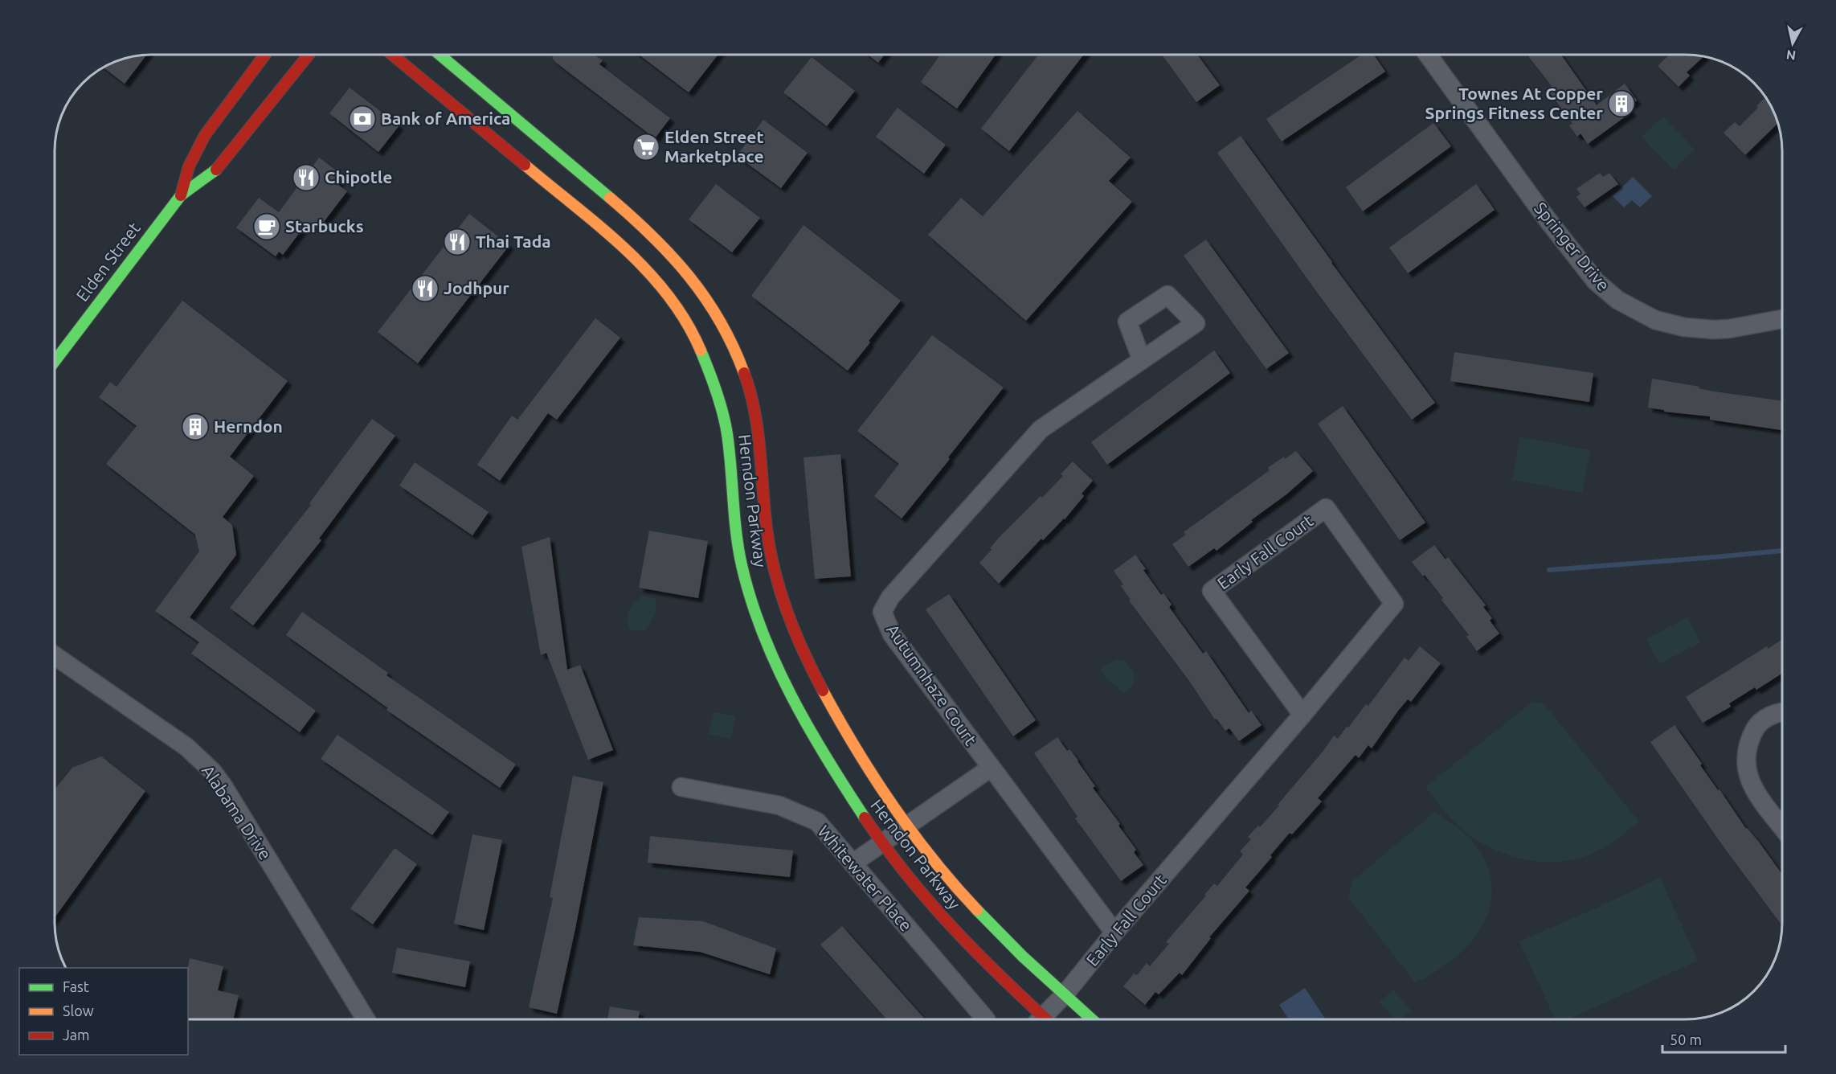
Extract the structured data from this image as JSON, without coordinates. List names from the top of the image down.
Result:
{
  "streets": {
    "main road": ["Elden Street", "Herndon Parkway"],
    "street": [
      "Springer Drive",
      "Early Fall Court",
      "Autumnhaze Court",
      "Alabama Drive",
      "Whitewater Place"
    ]
  },
  "crossings": [
    ["Herndon Parkway", "Early Fall Court"],
    ["Early Fall Court", "Autumnhaze Court"]
  ],
  "places": {
    "building": ["Townes At Copper Springs Fitness Center", "Herndon"],
    "bank": ["Bank of America"],
    "supermarket": ["Elden Street Marketplace"],
    "restaurant": ["Chipotle", "Thai Tada", "Jodhpur"],
    "cafe": ["Starbucks"]
  },
  "legend": ["Fast", "Slow", "Jam"],
  "scale_bar": "50 m",
  "north": "bottom"
}
